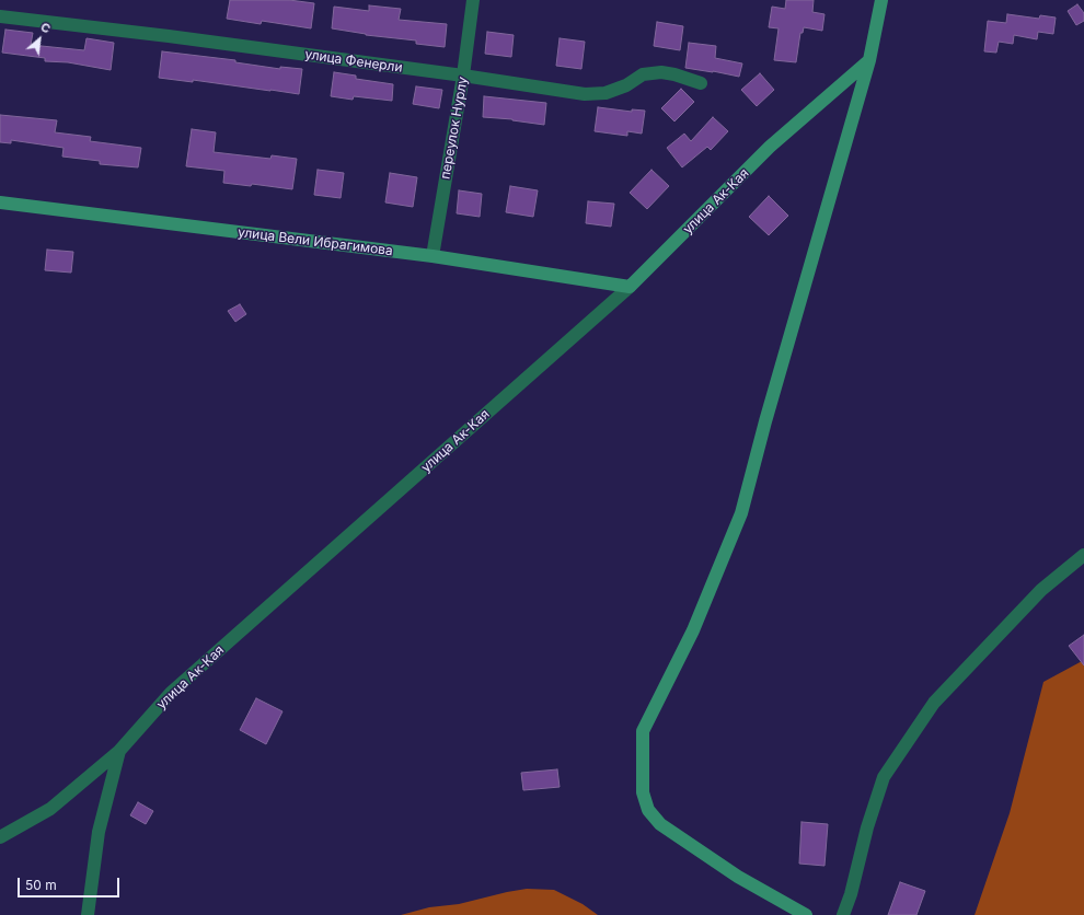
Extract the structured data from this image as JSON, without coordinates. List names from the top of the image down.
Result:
{
  "streets": {
    "street": [
      "улица Фенерли",
      "переулок Нурлу",
      "улица Ак-Кая",
      "улица Вели Ибрагимова"
    ]
  },
  "crossings": [
    ["улица Фенерли", "переулок Нурлу"],
    ["переулок Нурлу", "улица Вели Ибрагимова"],
    ["улица Ак-Кая", "улица Вели Ибрагимова"]
  ],
  "scale_bar": "50 m",
  "north": "top right"
}
